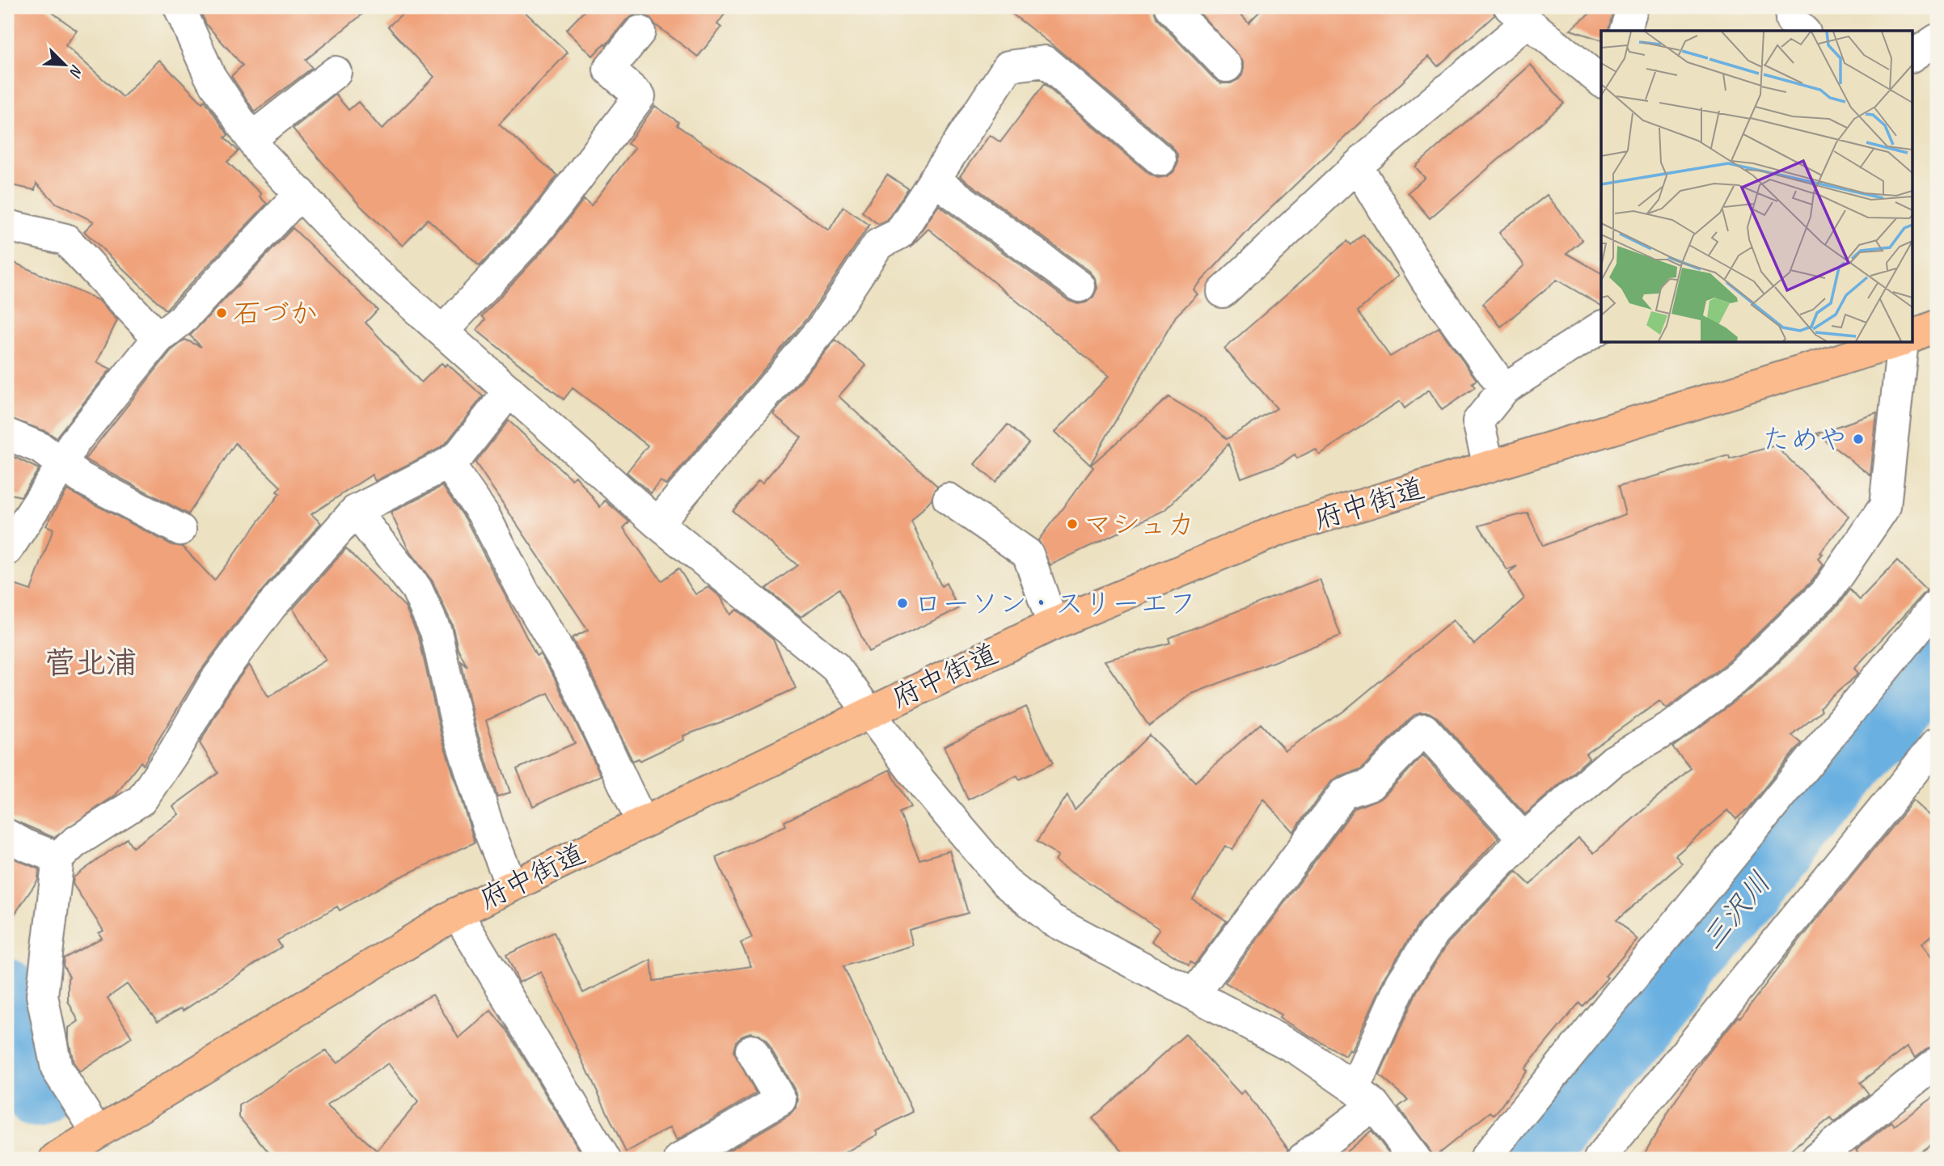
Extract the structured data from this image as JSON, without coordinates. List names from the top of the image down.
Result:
{
  "streets": {
    "main road": ["府中街道"]
  },
  "districts": ["菅北浦"],
  "water": ["三沢川"],
  "places": [
    "石づか",
    "ためや",
    "マシュカ",
    "ローソン・スリーエフ"
  ],
  "north": "bottom right"
}
